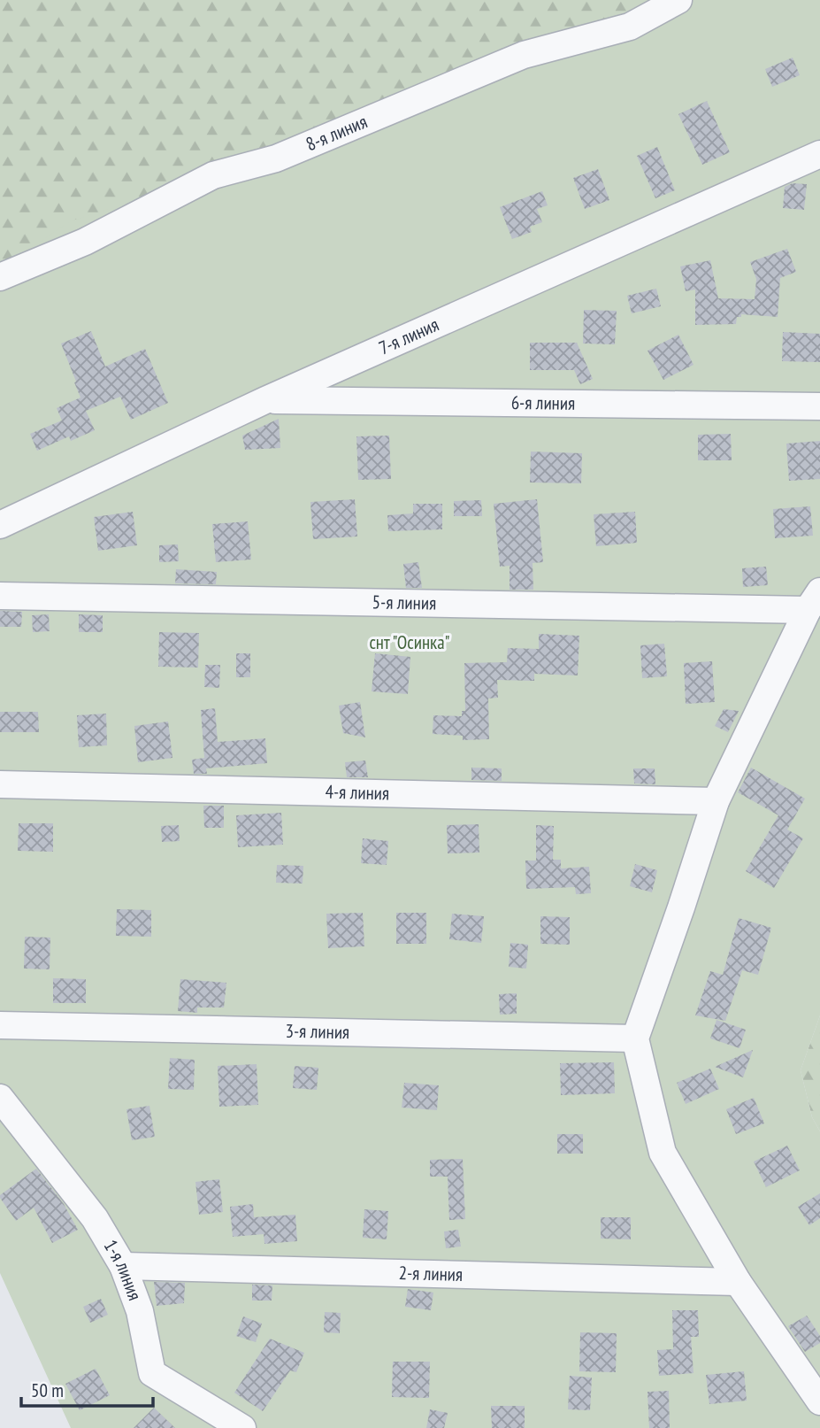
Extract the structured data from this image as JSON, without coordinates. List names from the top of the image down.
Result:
{
  "streets": {
    "street": [
      "8-я линия",
      "7-я линия",
      "6-я линия",
      "5-я линия",
      "4-я линия",
      "3-я линия",
      "1-я линия",
      "2-я линия"
    ]
  },
  "crossings": [
    ["7-я линия", "6-я линия"],
    ["1-я линия", "2-я линия"]
  ],
  "parks": ["снт \"Осинка\""],
  "scale_bar": "50 m"
}
